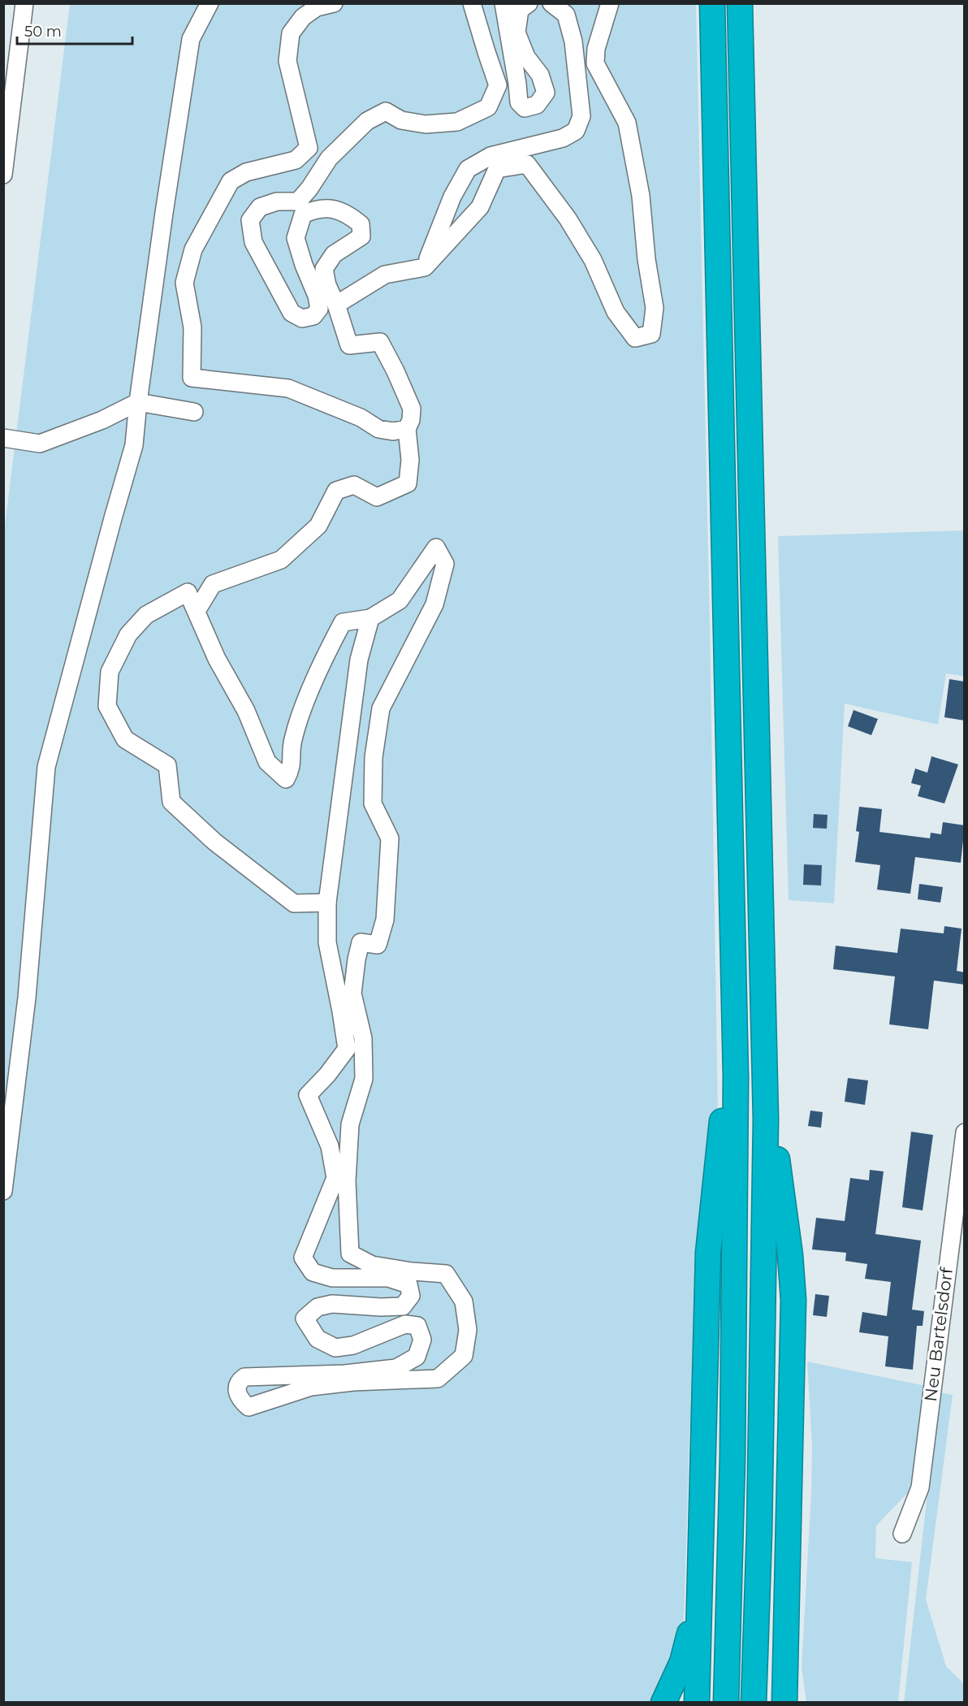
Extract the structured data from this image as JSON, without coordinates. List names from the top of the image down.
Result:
{
  "streets": {
    "street": ["Neu Bartelsdorf"]
  },
  "scale_bar": "50 m"
}
